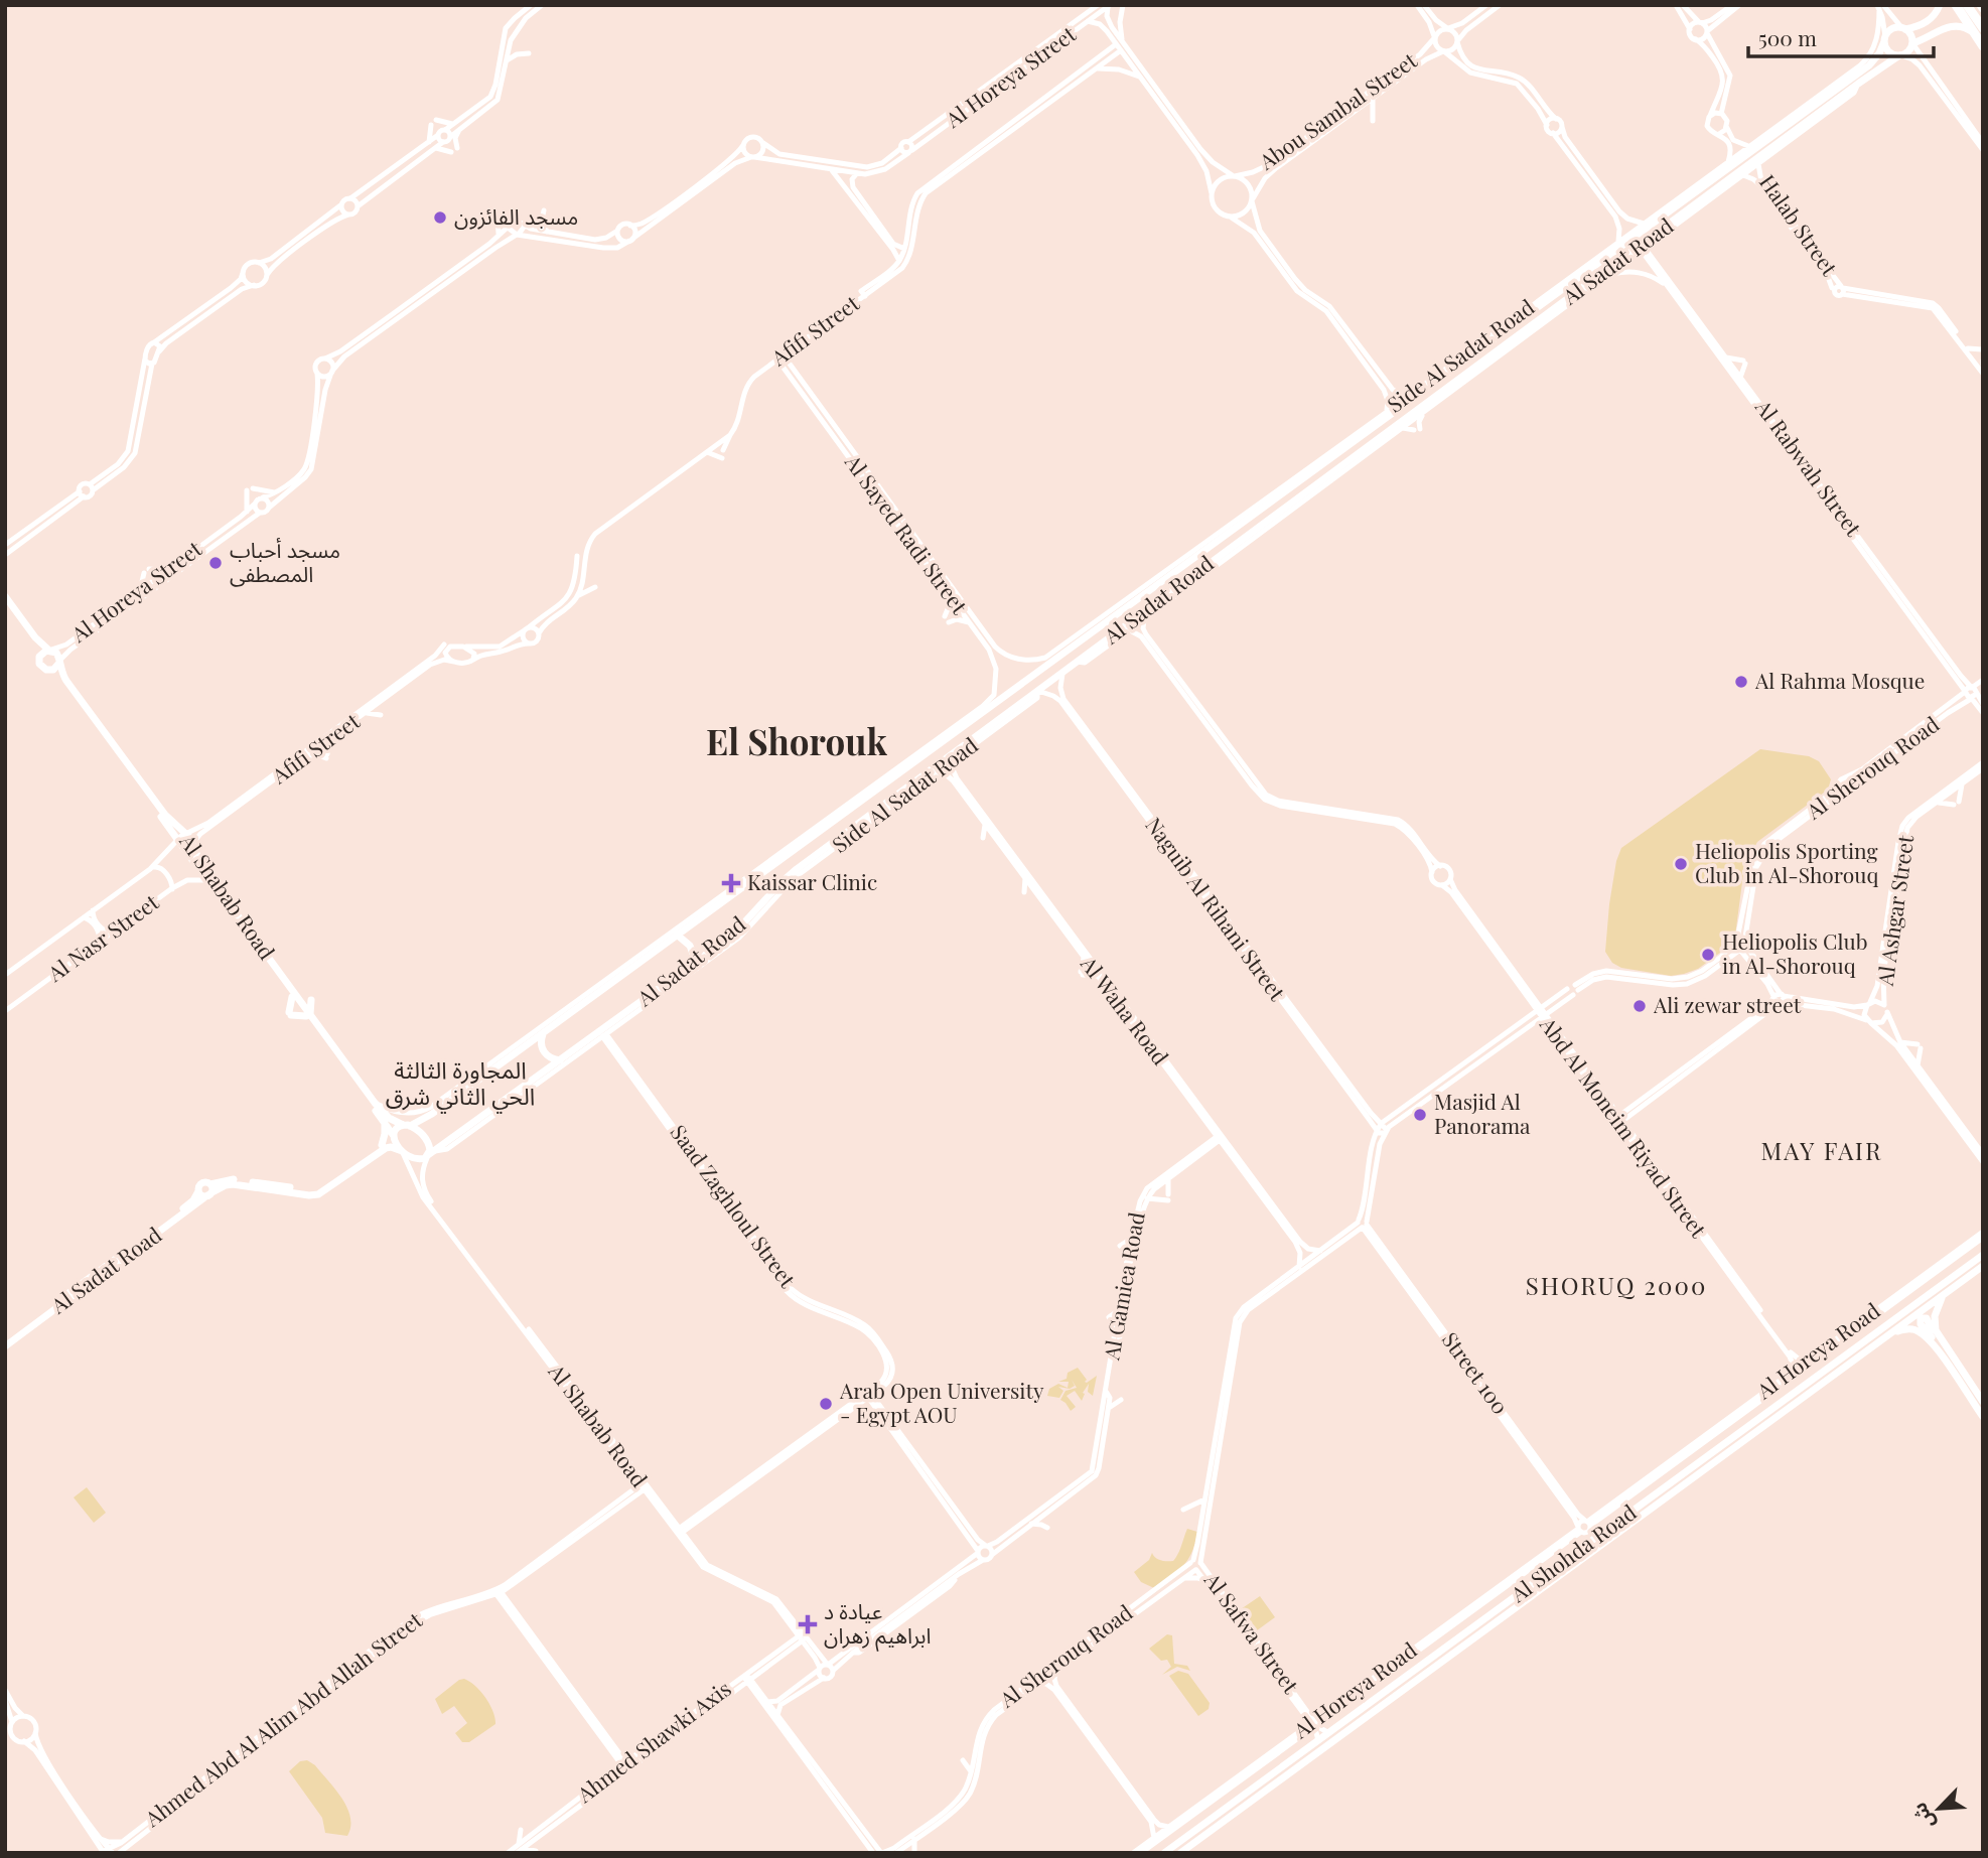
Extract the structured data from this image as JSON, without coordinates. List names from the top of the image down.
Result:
{
  "streets": {
    "main road": ["Al Sadat Road", "Al Shabab Road", "Al Shohda Road"],
    "street": [
      "Al Horeya Street",
      "Abou Sambal Street",
      "Halab Street",
      "Afifi Street",
      "Side Al Sadat Road",
      "Al Rabwah Street",
      "Al Sayed Radi Street",
      "Al Sherouq Road",
      "Naguib Al Rihani Street",
      "Al Ashgar Street",
      "Al Nasr Street",
      "Al Waha Road",
      "Abd Al Moneim Riyad Street",
      "Saad Zaghloul Street",
      "Al Gamiea Road",
      "Al Horeya Road",
      "Street 100",
      "Al Safwa Street",
      "Ahmed Abd Al Alim Abd Allah Street",
      "Ahmed Shawki Axis"
    ]
  },
  "crossings": [
    ["Al Horeya Street", "Al Shabab Road"],
    ["Al Sadat Road", "Side Al Sadat Road"],
    ["Al Sadat Road", "Al Shabab Road"],
    ["Al Sadat Road", "Naguib Al Rihani Street"],
    ["Al Sadat Road", "Al Waha Road"],
    ["Afifi Street", "Al Sayed Radi Street"],
    ["Afifi Street", "Al Shabab Road"],
    ["Afifi Street", "Al Nasr Street"],
    ["Side Al Sadat Road", "Al Rabwah Street"],
    ["Side Al Sadat Road", "Naguib Al Rihani Street"],
    ["Side Al Sadat Road", "Al Waha Road"],
    ["Al Rabwah Street", "Al Sherouq Road"],
    ["Al Sherouq Road", "Al Safwa Street"],
    ["Al Shabab Road", "Al Nasr Street"],
    ["Al Shabab Road", "Saad Zaghloul Street"],
    ["Al Shabab Road", "Ahmed Abd Al Alim Abd Allah Street"],
    ["Al Shabab Road", "Ahmed Shawki Axis"],
    ["Al Waha Road", "Al Gamiea Road"],
    ["Abd Al Moneim Riyad Street", "Al Horeya Road"],
    ["Al Horeya Road", "Street 100"],
    ["Al Horeya Road", "Al Safwa Street"],
    ["Al Shohda Road", "Al Safwa Street"]
  ],
  "districts": [
    "El Shorouk",
    "المجاورة الثالثة الحي الثاني شرق",
    "MAY FAIR",
    "SHORUQ 2000"
  ],
  "places": {
    "other": [
      "مسجد الفائزون",
      "مسجد أحباب المصطفى",
      "Al Rahma Mosque",
      "Heliopolis Sporting Club in Al-Shorouq",
      "Heliopolis Club in Al-Shorouq",
      "Ali zewar street",
      "Masjid Al Panorama",
      "Arab Open University - Egypt AOU"
    ],
    "health": ["Kaissar Clinic", "عيادة د ابراهيم زهران"]
  },
  "scale_bar": "500 m",
  "north": "bottom left"
}
